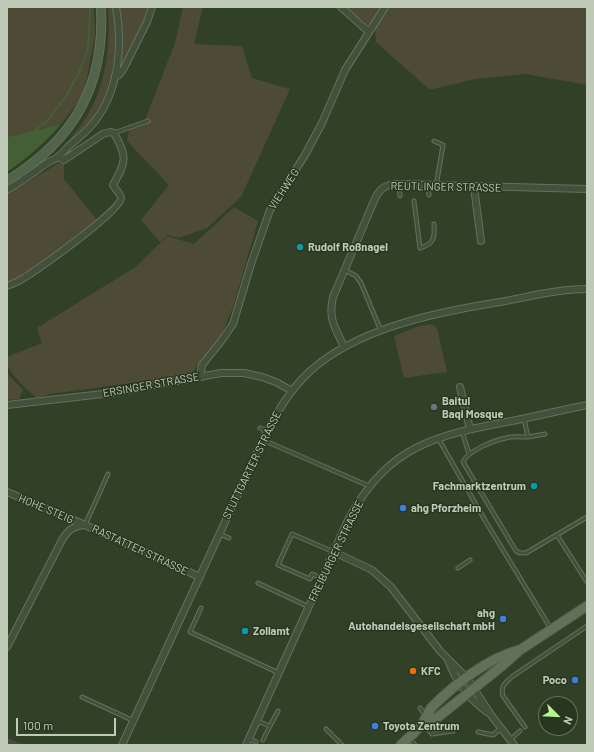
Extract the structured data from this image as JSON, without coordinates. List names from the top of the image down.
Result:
{
  "streets": {
    "street": [
      "REUTLINGER STRASSE",
      "VIEHWEG",
      "ERSINGER STRASSE",
      "STUTTGARTER STRASSE",
      "HOHE STEIG",
      "RASTATTER STRASSE",
      "FREIBURGER STRASSE"
    ]
  },
  "crossings": [
    ["REUTLINGER STRASSE", "STUTTGARTER STRASSE"],
    ["VIEHWEG", "ERSINGER STRASSE"],
    ["ERSINGER STRASSE", "STUTTGARTER STRASSE"],
    ["STUTTGARTER STRASSE", "RASTATTER STRASSE"],
    ["HOHE STEIG", "RASTATTER STRASSE"]
  ],
  "places": [
    "Rudolf Roßnagel",
    "Baitul Baqi Mosque",
    "Fachmarktzentrum",
    "ahg Pforzheim",
    "ahg Autohandelsgesellschaft mbH",
    "Zollamt",
    "KFC",
    "Poco",
    "Toyota Zentrum"
  ],
  "scale_bar": "100 m",
  "north": "bottom right"
}
